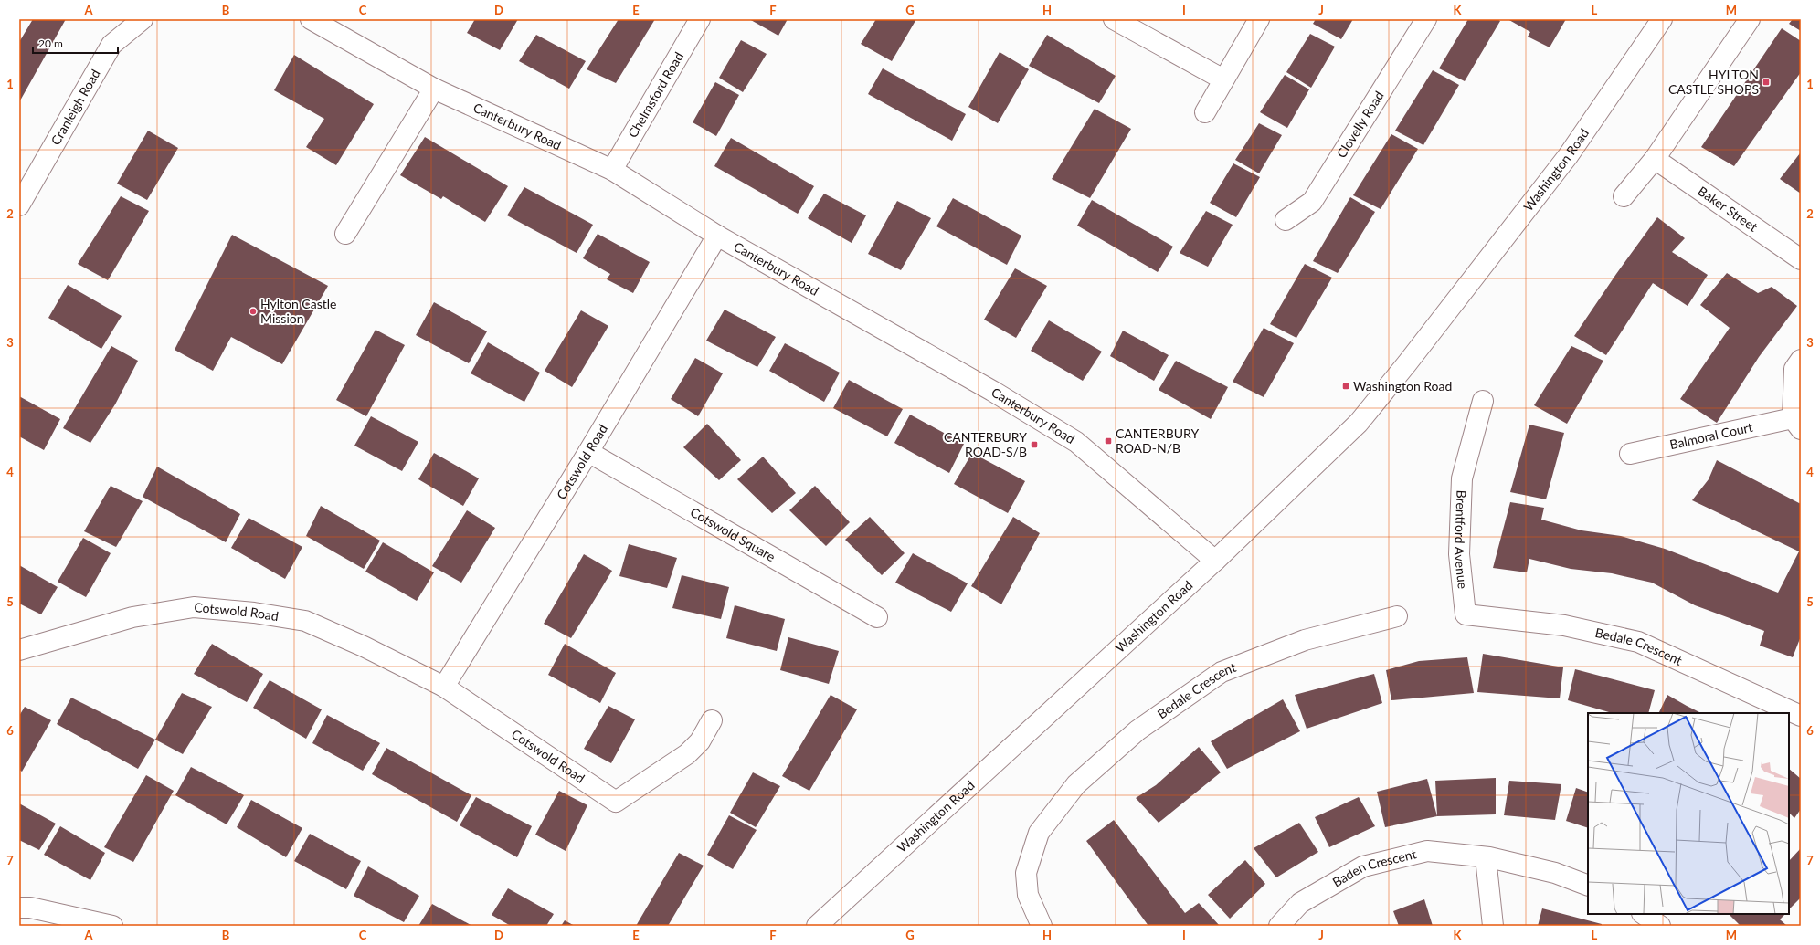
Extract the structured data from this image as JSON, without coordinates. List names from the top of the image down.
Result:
{
  "streets": {
    "street": [
      "Chelmsford Road",
      "Cranleigh Road",
      "Clovelly Road",
      "Canterbury Road",
      "Washington Road",
      "Baker Street",
      "Balmoral Court",
      "Cotswold Road",
      "Cotswold Square",
      "Brentford Avenue",
      "Bedale Crescent",
      "Baden Crescent"
    ]
  },
  "crossings": [
    ["Chelmsford Road", "Canterbury Road"],
    ["Canterbury Road", "Washington Road"],
    ["Canterbury Road", "Cotswold Road"],
    ["Cotswold Road", "Cotswold Square"],
    ["Brentford Avenue", "Bedale Crescent"]
  ],
  "places": {
    "transit": [
      "HYLTON CASTLE SHOPS",
      "Washington Road",
      "CANTERBURY ROAD-N/B",
      "CANTERBURY ROAD-S/B"
    ],
    "other": ["Hylton Castle Mission"]
  },
  "scale_bar": "20 m",
  "grid": {
    "columns": [
      "A",
      "B",
      "C",
      "D",
      "E",
      "F",
      "G",
      "H",
      "I",
      "J",
      "K",
      "L",
      "M"
    ],
    "rows": [
      "1",
      "2",
      "3",
      "4",
      "5",
      "6",
      "7"
    ]
  }
}
